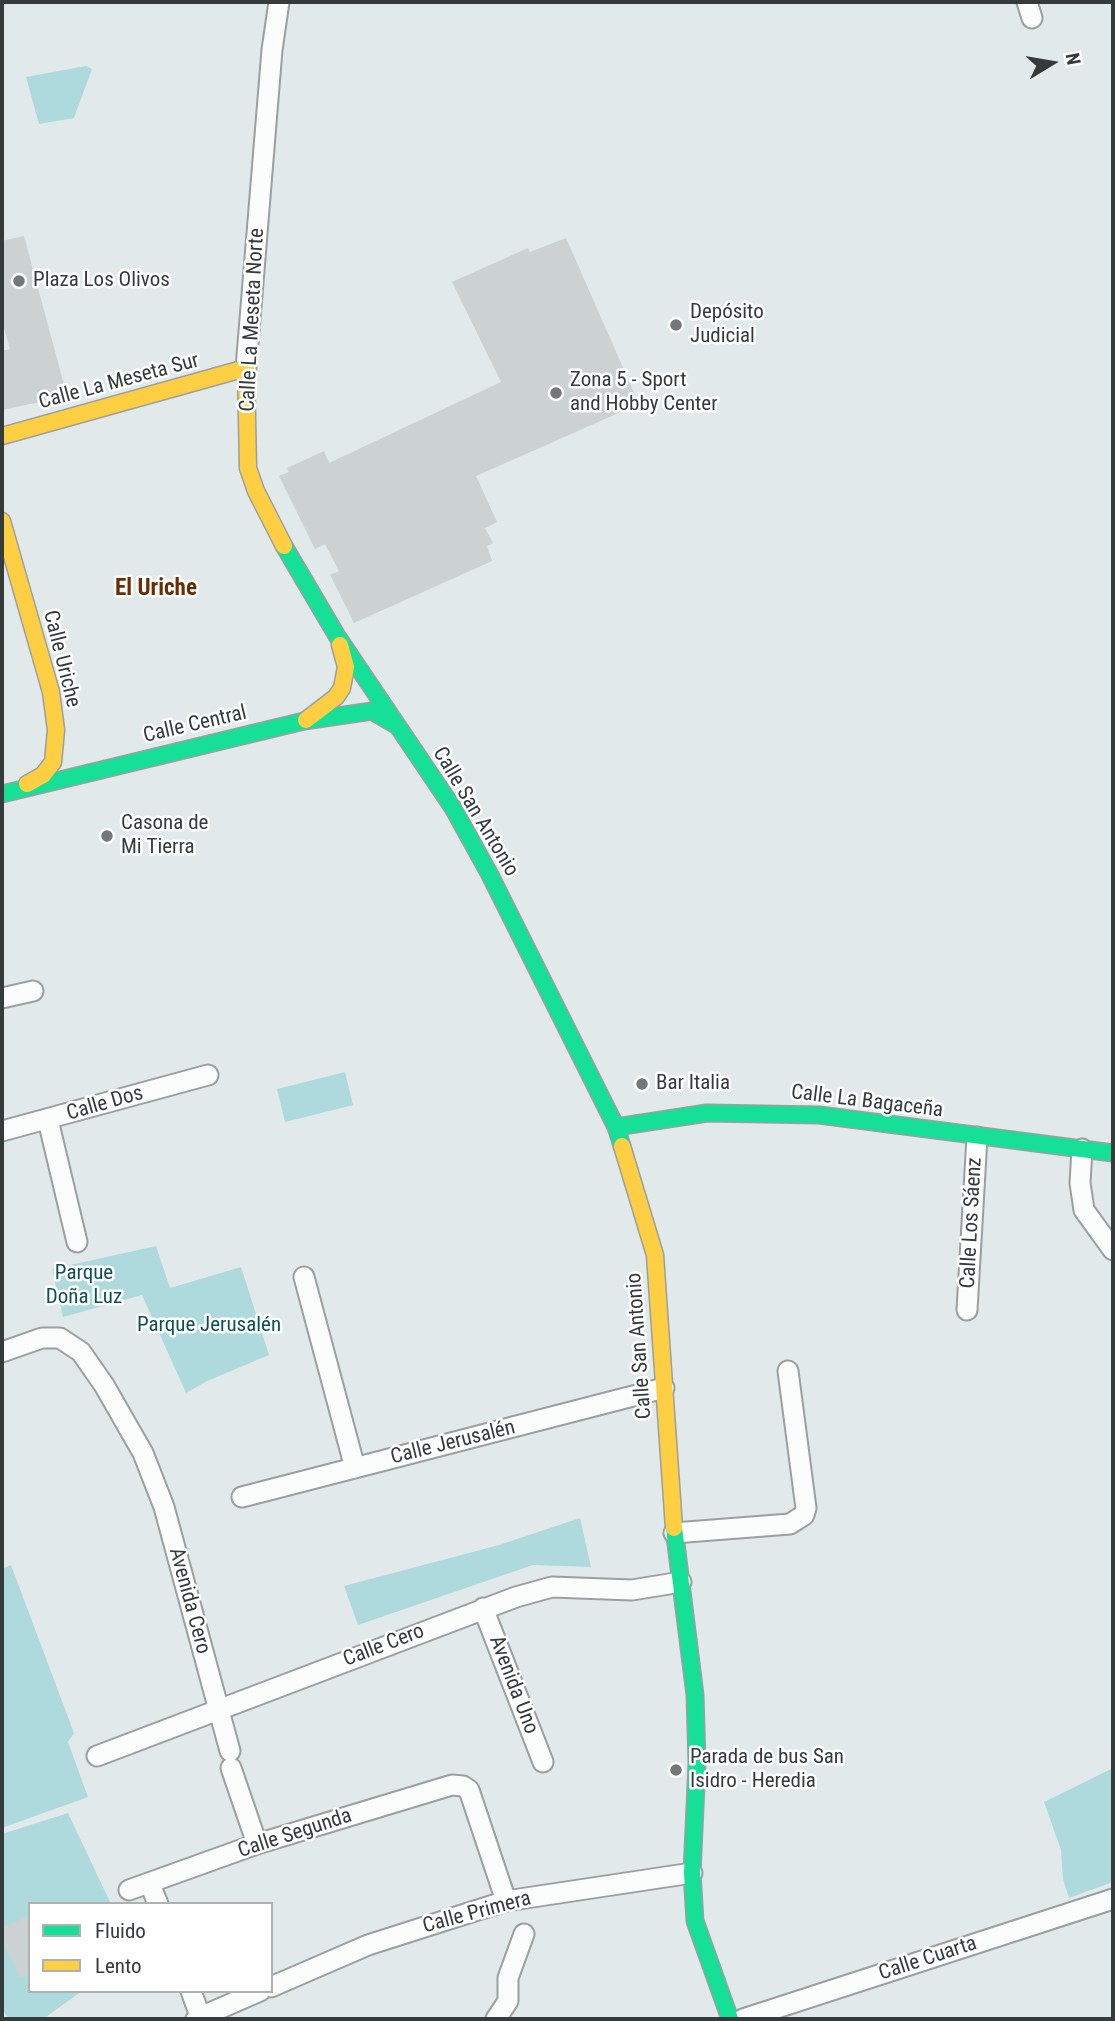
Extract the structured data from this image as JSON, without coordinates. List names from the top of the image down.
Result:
{
  "streets": {
    "main road": [
      "Calle La Meseta Norte",
      "Calle La Meseta Sur",
      "Calle Uriche",
      "Calle Central",
      "Calle San Antonio",
      "Calle La Bagaceña"
    ],
    "street": [
      "Calle Dos",
      "Calle Los Sáenz",
      "Calle Jerusalén",
      "Avenida Cero",
      "Calle Cero",
      "Avenida Uno",
      "Calle Segunda",
      "Calle Primera",
      "Calle Cuarta"
    ]
  },
  "crossings": [
    ["Calle La Meseta Norte", "Calle La Meseta Sur"],
    ["Calle La Meseta Norte", "Calle Central"],
    ["Calle La Meseta Norte", "Calle San Antonio"],
    ["Calle Uriche", "Calle Central"],
    ["Calle Central", "Calle San Antonio"],
    ["Calle San Antonio", "Calle La Bagaceña"],
    ["Calle San Antonio", "Calle Jerusalén"],
    ["Calle San Antonio", "Calle Cero"],
    ["Calle San Antonio", "Calle Primera"],
    ["Calle La Bagaceña", "Calle Los Sáenz"],
    ["Avenida Cero", "Calle Cero"],
    ["Avenida Cero", "Calle Segunda"],
    ["Calle Cero", "Avenida Uno"],
    ["Calle Segunda", "Calle Primera"]
  ],
  "districts": ["El Uriche"],
  "parks": ["Parque Doña Luz", "Parque Jerusalén"],
  "places": [
    "Plaza Los Olivos",
    "Depósito Judicial",
    "Zona 5 - Sport and Hobby Center",
    "Casona de Mi Tierra",
    "Bar Italia",
    "Parada de bus San Isidro - Heredia"
  ],
  "legend": ["Fluido", "Lento"],
  "north": "right"
}
